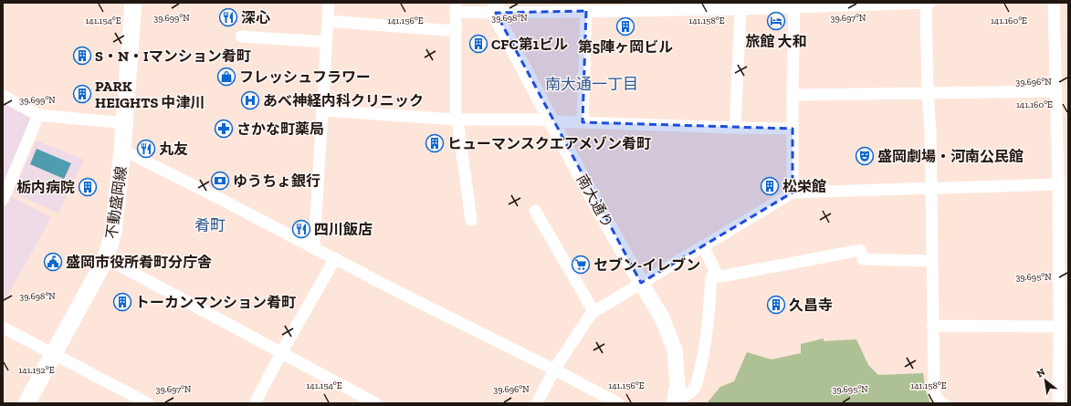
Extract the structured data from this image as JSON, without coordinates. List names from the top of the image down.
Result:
{
  "streets": {
    "main road": ["不動盛岡線"],
    "street": ["南大通り"]
  },
  "districts": ["南大通一丁目", "肴町"],
  "places": {
    "restaurant": ["深心", "丸友", "四川飯店"],
    "hotel": ["旅館 大和"],
    "building": [
      "第5陣ヶ岡ビル",
      "CFC第1ビル",
      "S・N・Iマンション肴町",
      "PARK HEIGHTS 中津川",
      "ヒューマンスクエアメゾン肴町",
      "松栄館",
      "栃内病院",
      "トーカンマンション肴町",
      "久昌寺"
    ],
    "shop": ["フレッシュフラワー"],
    "hospital": ["あべ神経内科クリニック"],
    "pharmacy": ["さかな町薬局"],
    "theatre": ["盛岡劇場・河南公民館"],
    "bank": ["ゆうちょ銀行"],
    "public building": ["盛岡市役所肴町分庁舎"],
    "supermarket": ["セブン-イレブン"]
  },
  "north": "top left",
  "coordinates": [
    "39.698°N",
    "39.699°N",
    "39.697°N",
    "141.154°E",
    "141.156°E",
    "141.158°E",
    "141.160°E",
    "39.696°N",
    "39.695°N",
    "141.152°E"
  ]
}
